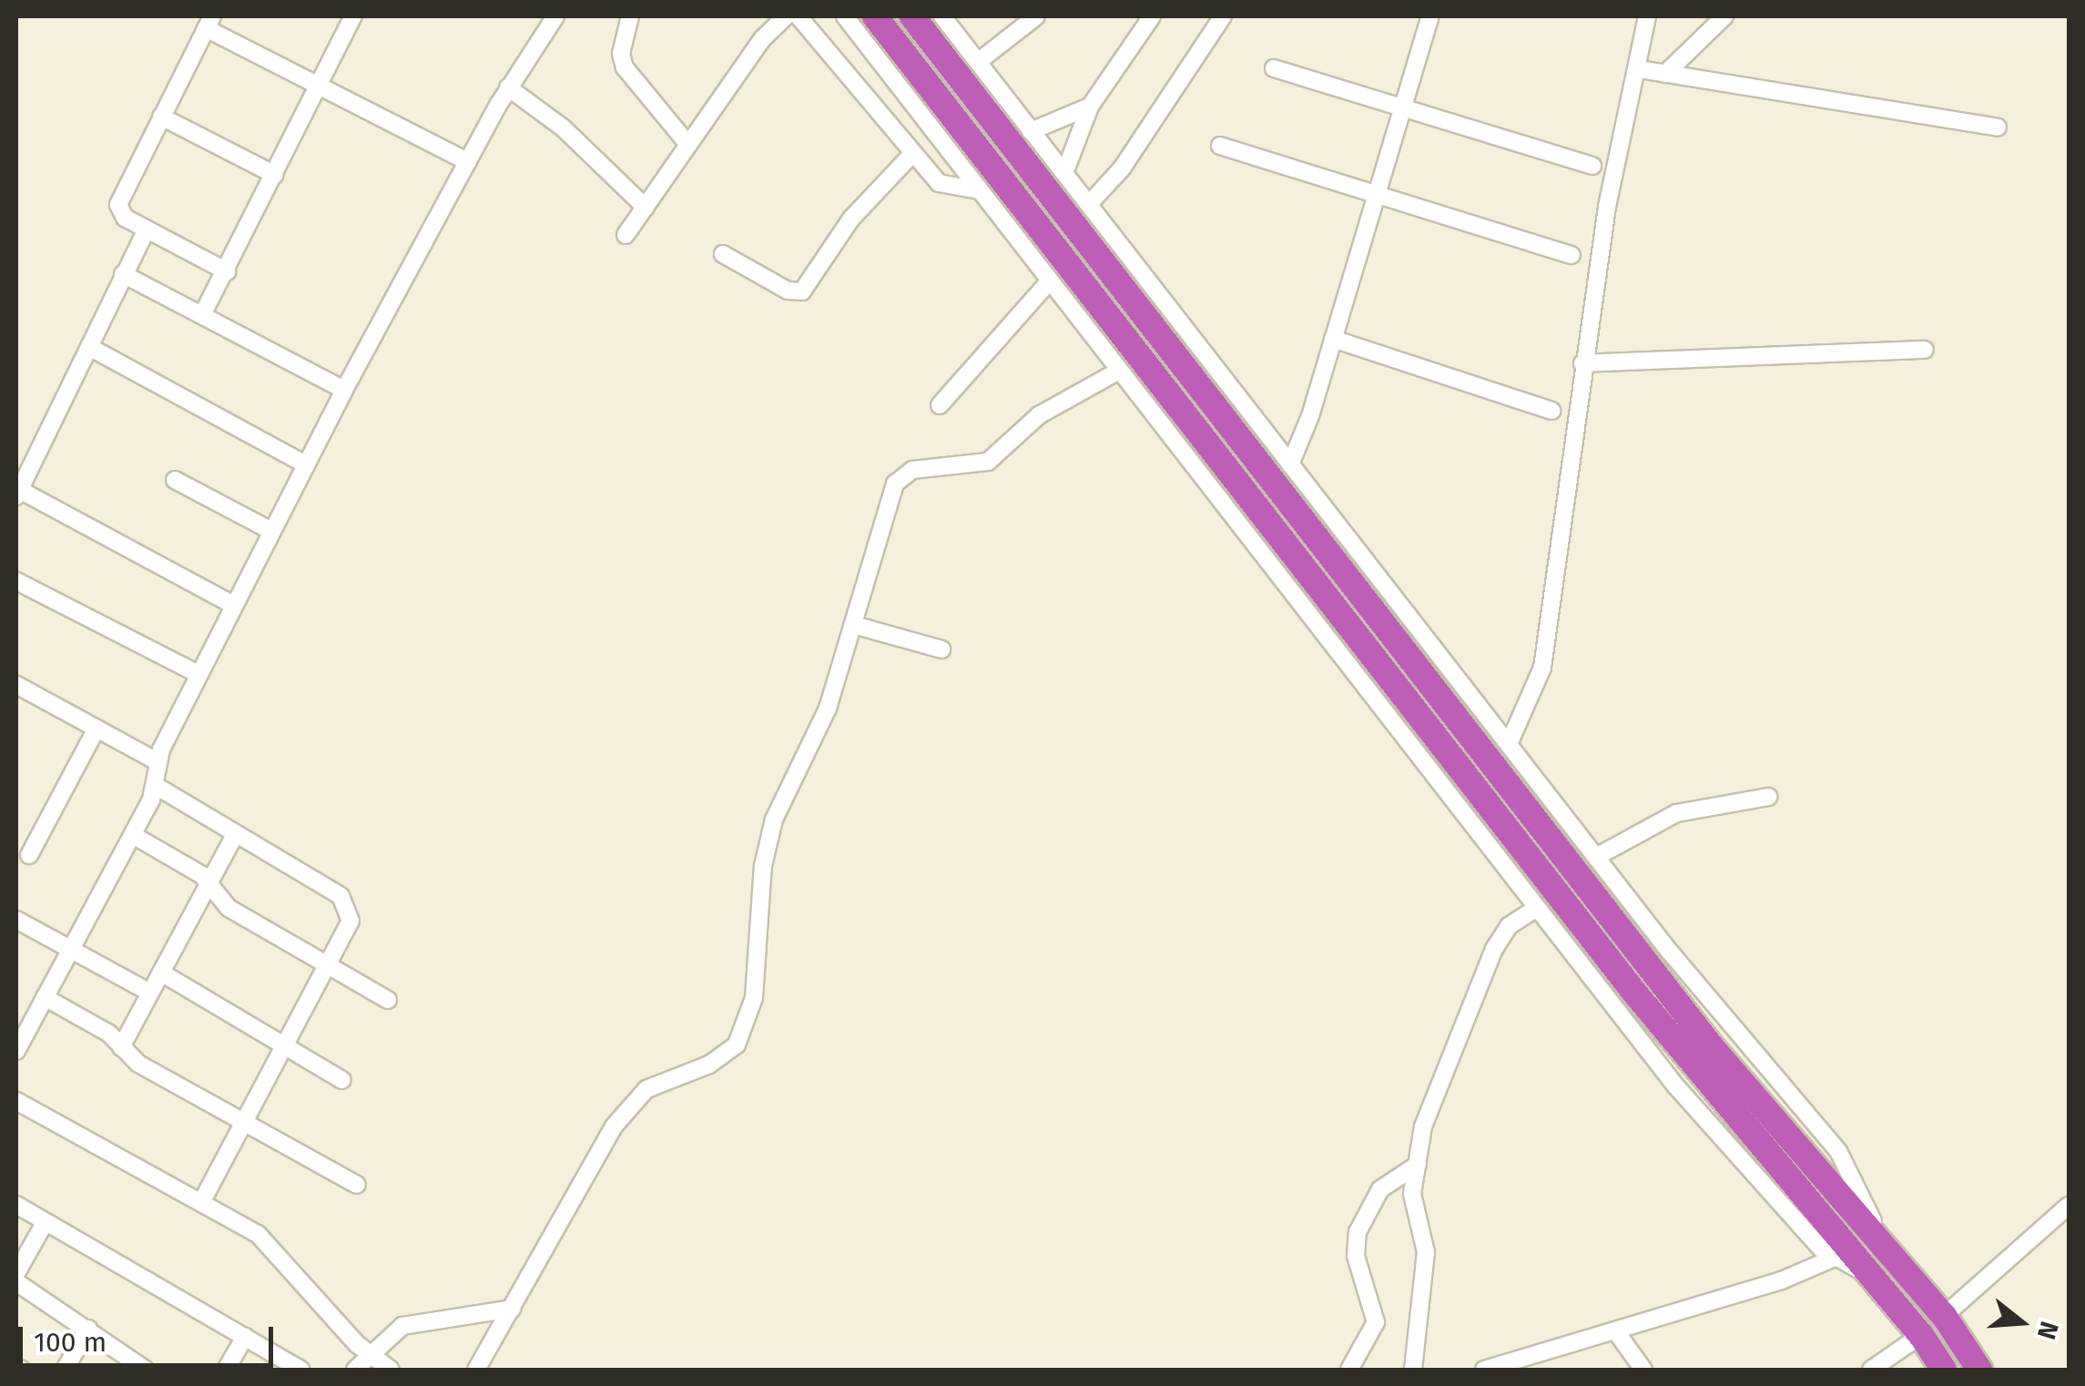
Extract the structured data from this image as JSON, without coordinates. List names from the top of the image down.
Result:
{
  "scale_bar": "100 m",
  "north": "right"
}
